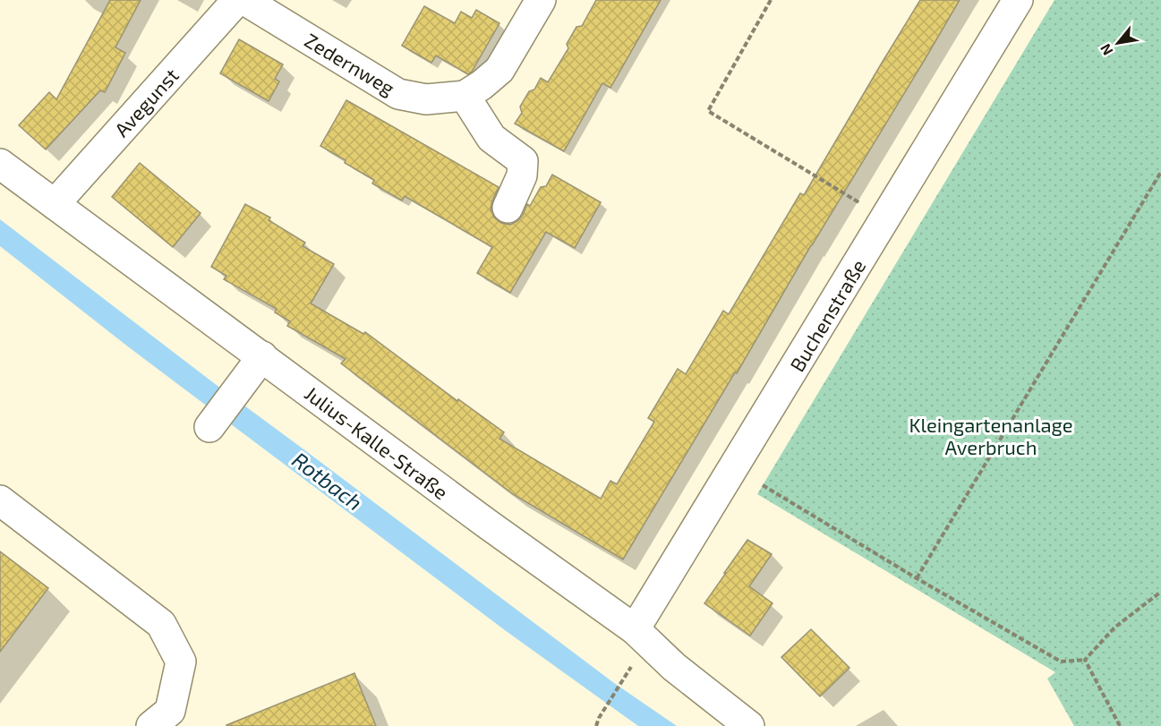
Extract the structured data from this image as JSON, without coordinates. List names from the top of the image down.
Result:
{
  "streets": {
    "street": [
      "Zedernweg",
      "Avegunst",
      "Buchenstraße",
      "Julius-Kalle-Straße"
    ]
  },
  "crossings": [
    ["Avegunst", "Julius-Kalle-Straße"],
    ["Buchenstraße", "Julius-Kalle-Straße"]
  ],
  "water": ["Rotbach"],
  "parks": ["Kleingartenanlage Averbruch"],
  "north": "bottom left"
}
